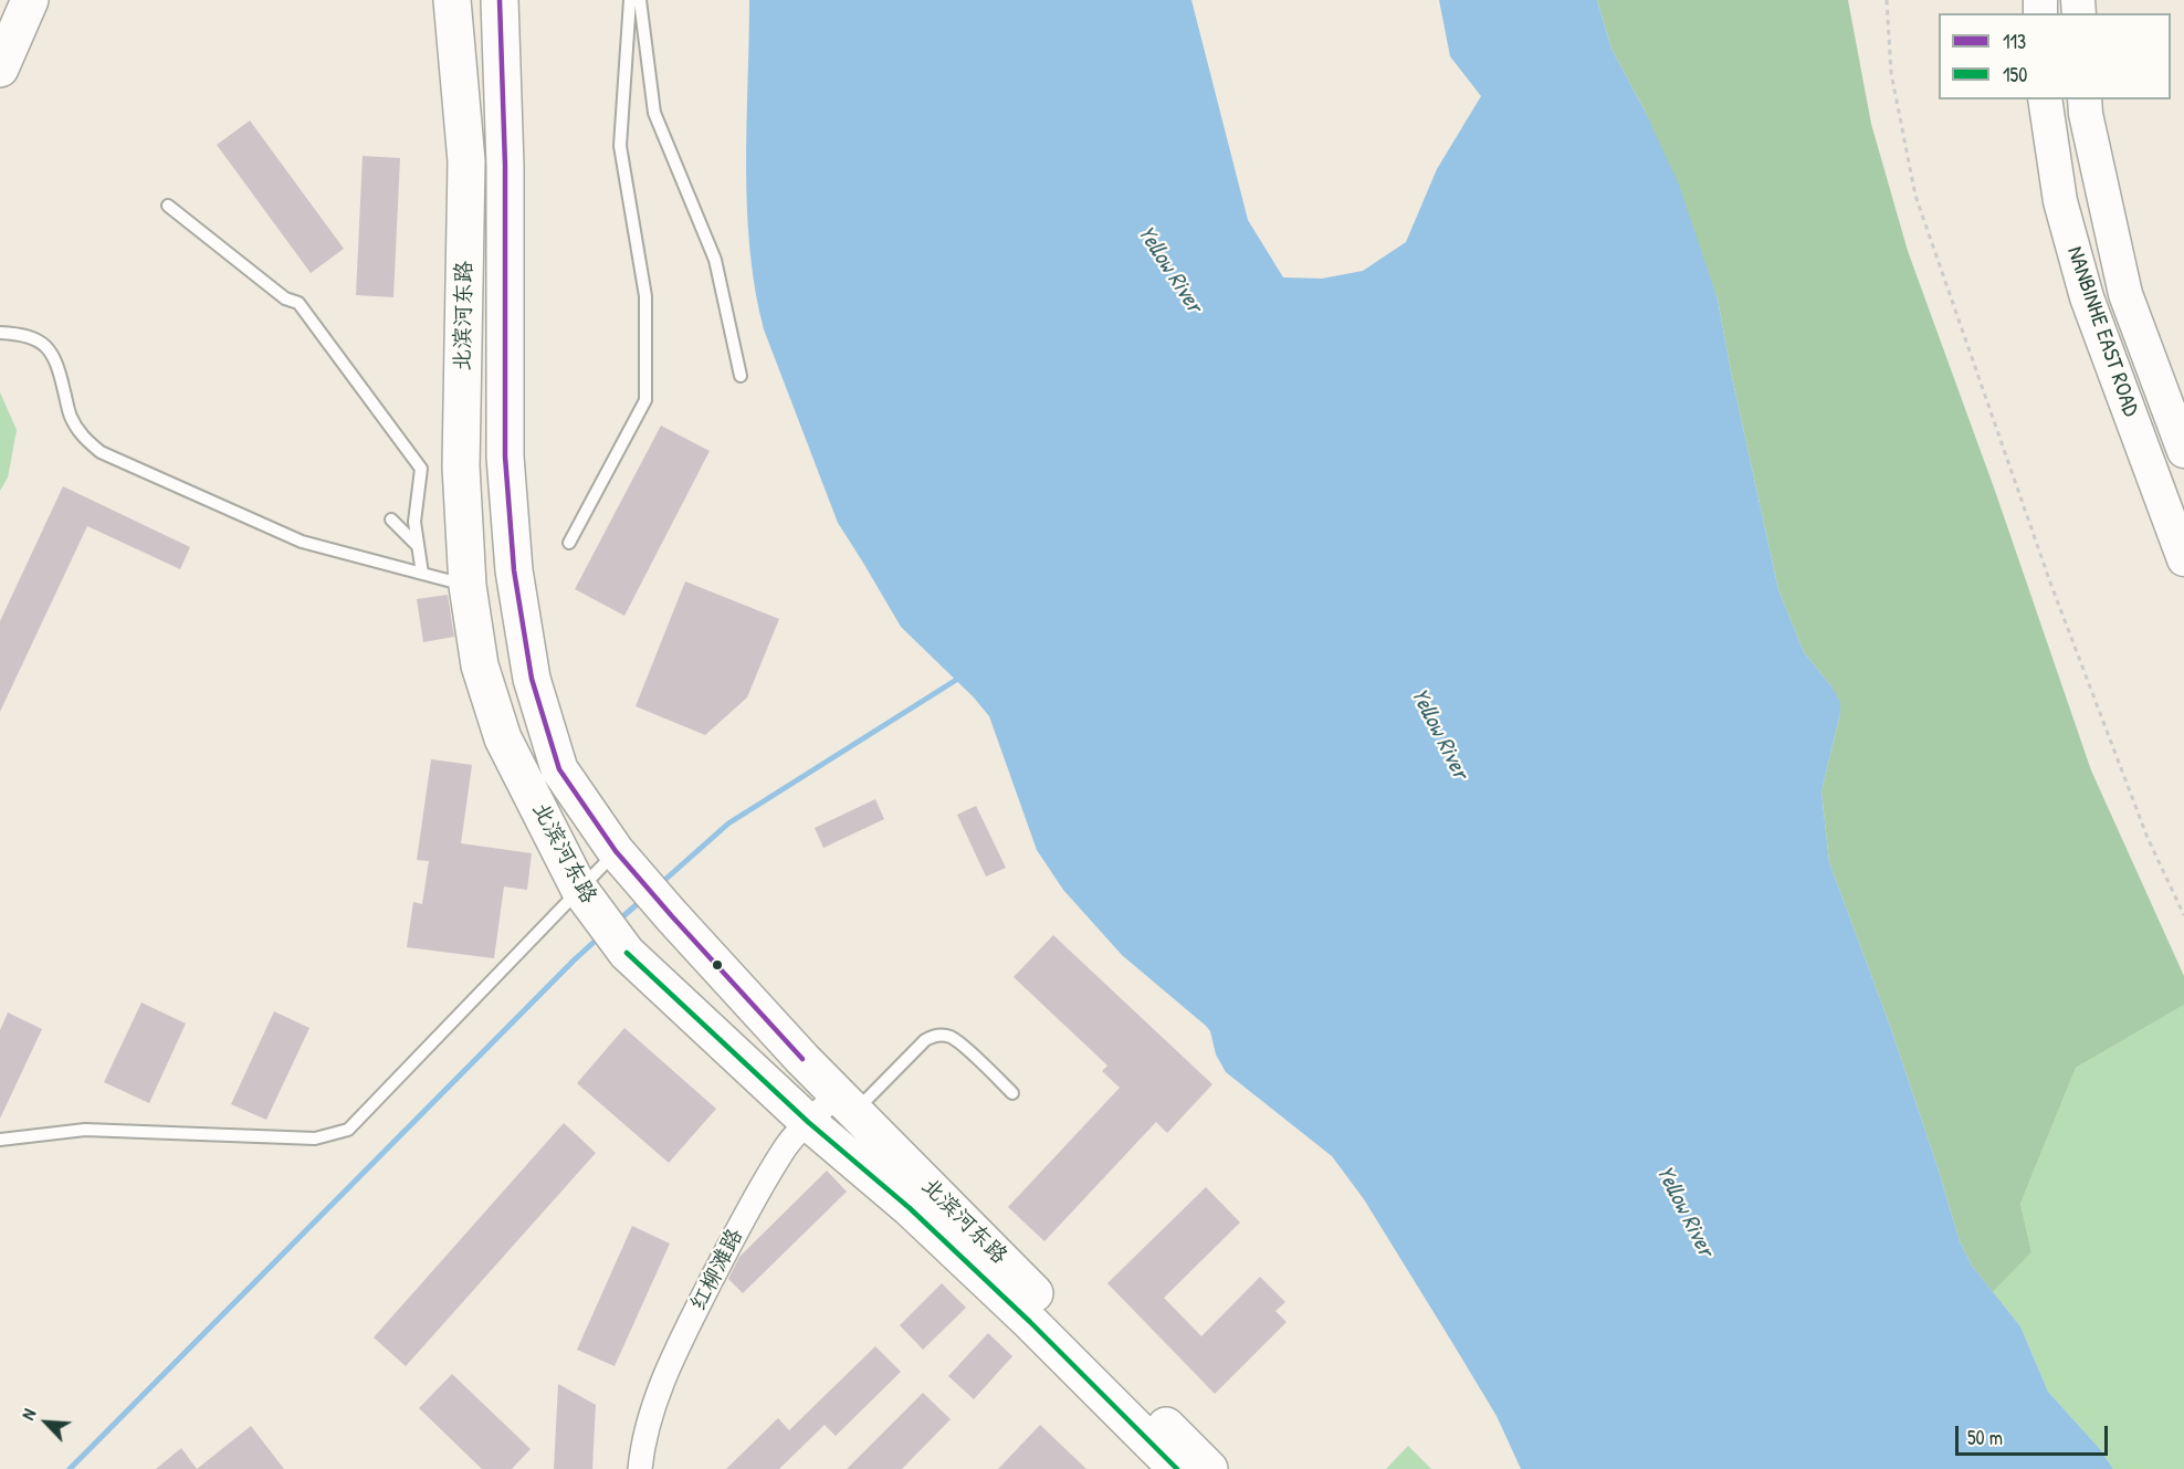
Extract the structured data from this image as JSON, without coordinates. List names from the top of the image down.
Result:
{
  "streets": {
    "main road": ["北滨河东路", "NANBINHE EAST ROAD"],
    "street": ["红柳滩路"]
  },
  "crossings": [
    ["北滨河东路", "红柳滩路"]
  ],
  "water": ["Yellow River"],
  "lines": ["transit line 113", "transit line 150"],
  "legend": ["113", "150"],
  "scale_bar": "50 m",
  "north": "top left"
}
